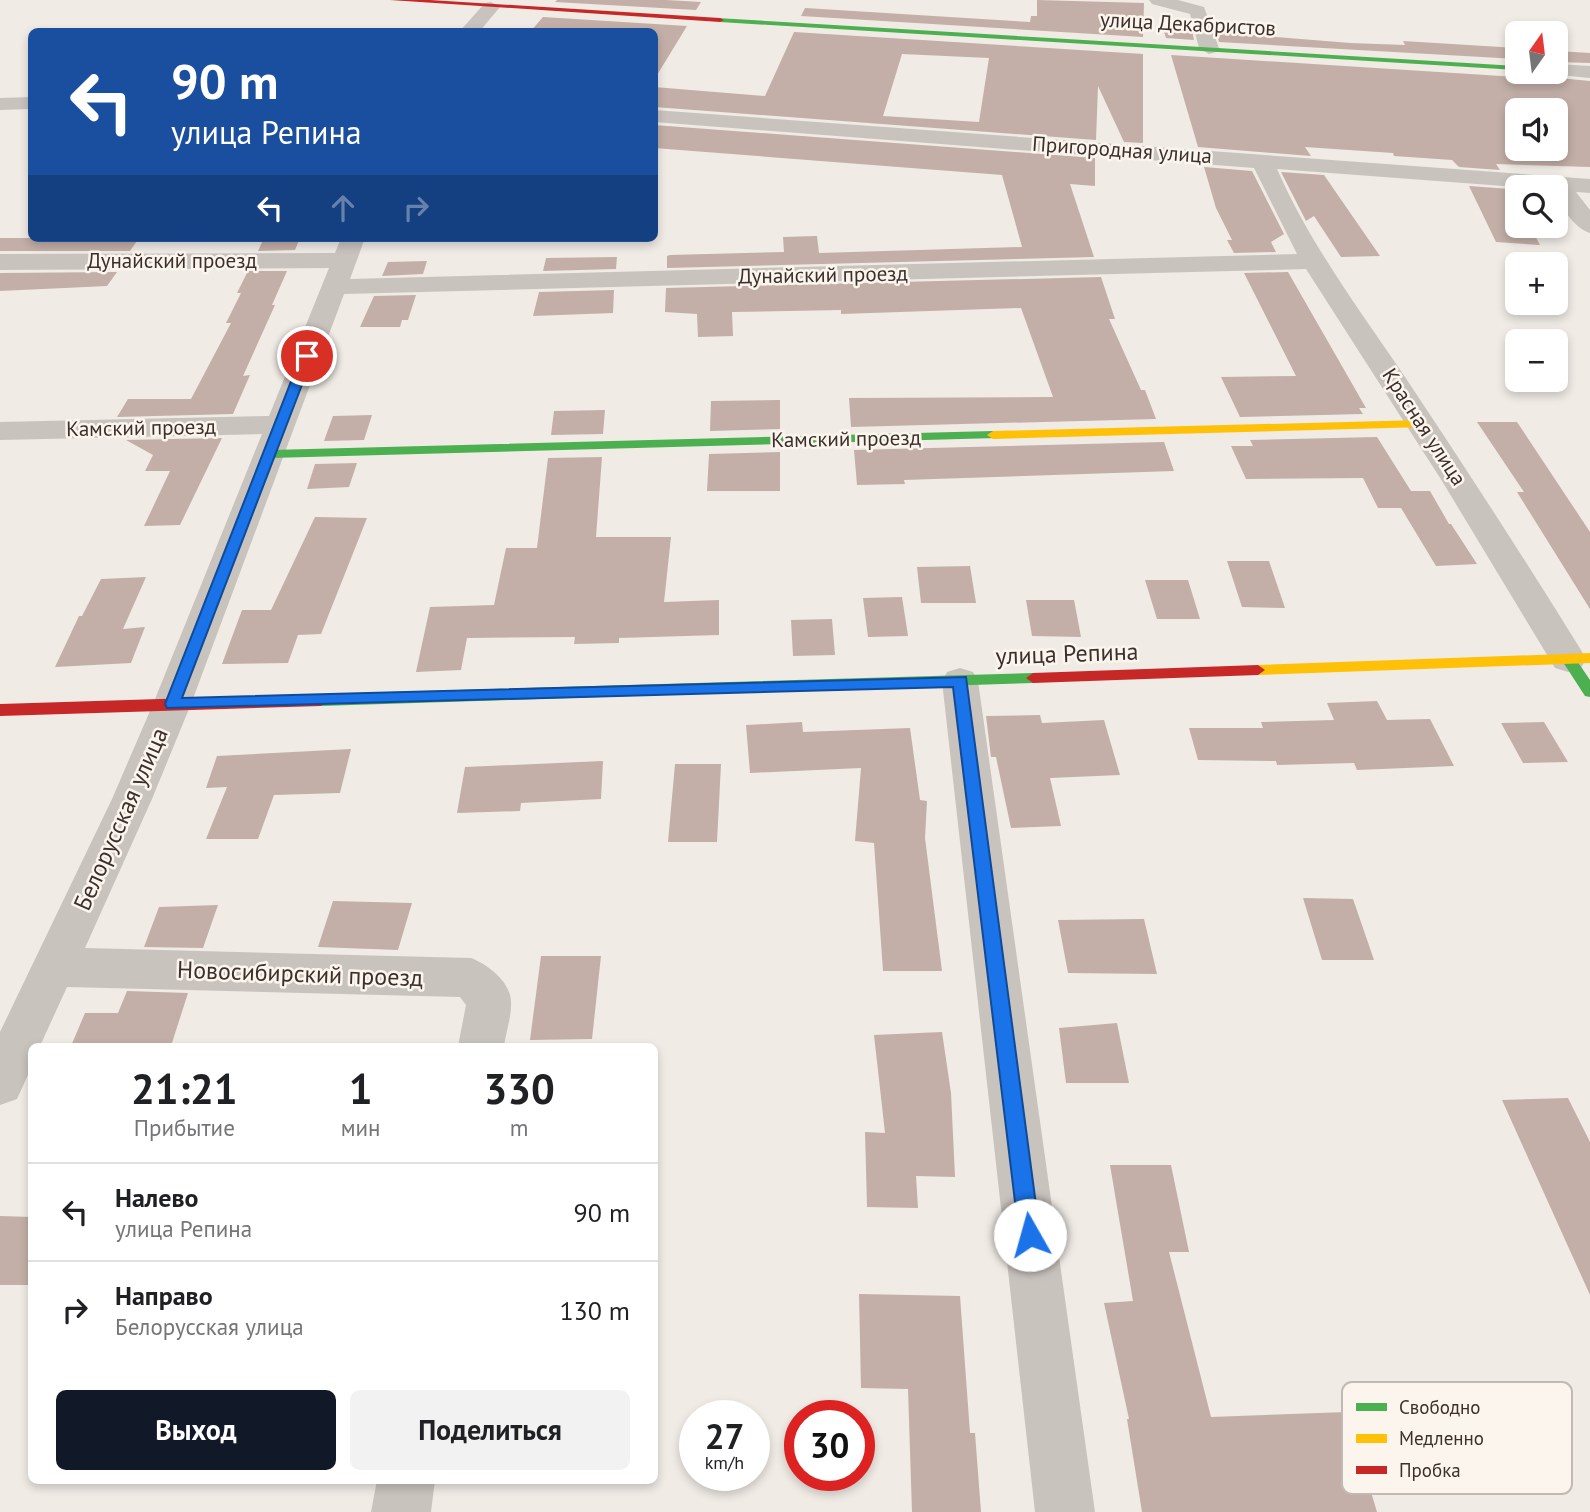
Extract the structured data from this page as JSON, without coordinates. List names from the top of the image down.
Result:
{
  "streets": {
    "street": [
      "улица Декабристов",
      "Пригородная улица",
      "Дунайский проезд",
      "Красная улица",
      "Камский проезд",
      "улица Репина",
      "Белорусская улица",
      "Новосибирский проезд"
    ]
  },
  "crossings": [
    ["Пригородная улица", "Красная улица"],
    ["Дунайский проезд", "Красная улица"],
    ["Дунайский проезд", "Белорусская улица"],
    ["Красная улица", "Камский проезд"],
    ["Красная улица", "улица Репина"],
    ["Камский проезд", "Белорусская улица"],
    ["улица Репина", "Белорусская улица"],
    ["Белорусская улица", "Новосибирский проезд"]
  ],
  "legend": ["Свободно", "Медленно", "Пробка"],
  "north": "top",
  "page": {
    "map_buttons": ["+", "−"],
    "turn": ["90 m", "улица Репина"],
    "eta": [
      "21:21",
      "Прибытие",
      "1",
      "мин",
      "330",
      "m"
    ],
    "list": [
      {
        "name": "Налево",
        "note": "улица Репина",
        "value": "90 m"
      },
      {
        "name": "Направо",
        "note": "Белорусская улица",
        "value": "130 m"
      }
    ],
    "buttons": ["Выход", "Поделиться"],
    "speed": "27 km/h",
    "limit": "30"
  }
}
